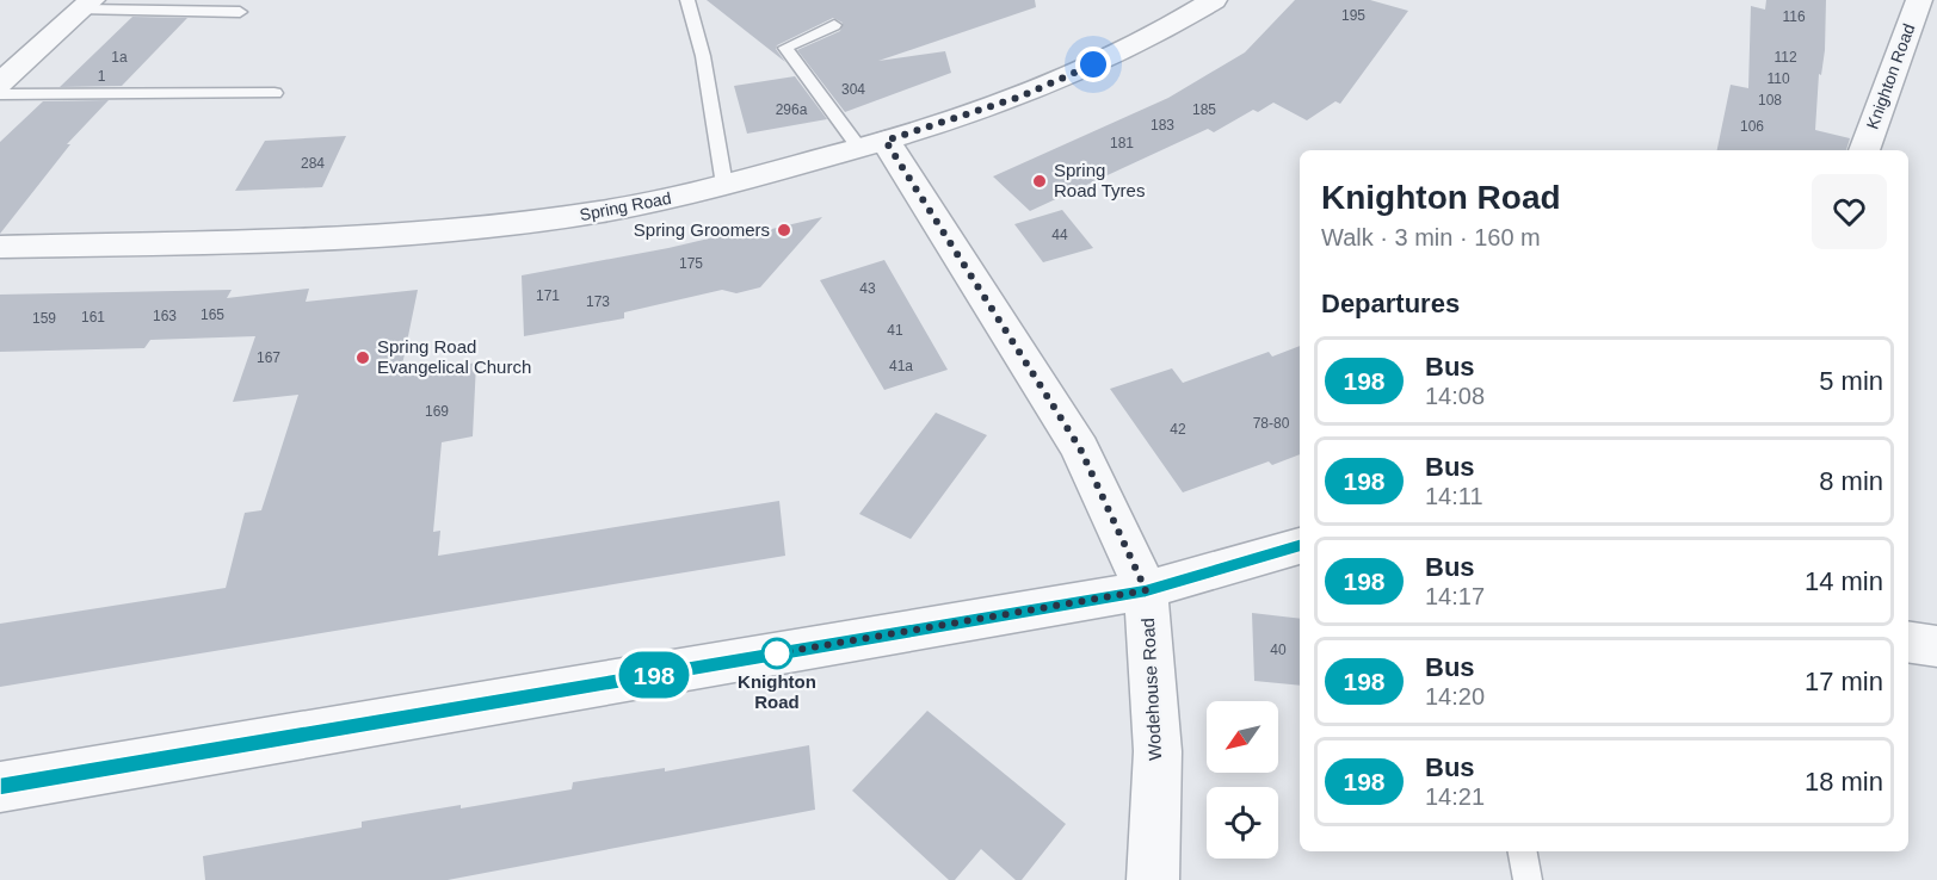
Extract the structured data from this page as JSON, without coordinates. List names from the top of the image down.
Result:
{
  "streets": {
    "street": ["Knighton Road", "Spring Road", "Wodehouse Road"]
  },
  "crossings": [
    ["Spring Road", "Wodehouse Road"]
  ],
  "places": [
    "Spring Road Tyres",
    "Spring Groomers",
    "Spring Road Evangelical Church",
    "Knighton Road"
  ],
  "lines": ["bus line 198"],
  "house_numbers": [
    "195",
    "116",
    "1a",
    "112",
    "1",
    "110",
    "304",
    "108",
    "296a",
    "185",
    "183",
    "106",
    "181",
    "284",
    "44",
    "175",
    "43",
    "171",
    "173",
    "165",
    "163",
    "161",
    "159",
    "41",
    "167",
    "41a",
    "169",
    "78-80",
    "42",
    "40"
  ],
  "north": "bottom left",
  "page": {
    "on_map": "198",
    "heading": [
      ["Knighton Road", "Walk · 3 min · 160 m"],
      "Departures"
    ],
    "list": [
      {
        "mark": "198",
        "name": "Bus",
        "note": "14:08",
        "value": "5 min"
      },
      {
        "mark": "198",
        "name": "Bus",
        "note": "14:11",
        "value": "8 min"
      },
      {
        "mark": "198",
        "name": "Bus",
        "note": "14:17",
        "value": "14 min"
      },
      {
        "mark": "198",
        "name": "Bus",
        "note": "14:20",
        "value": "17 min"
      },
      {
        "mark": "198",
        "name": "Bus",
        "note": "14:21",
        "value": "18 min"
      }
    ]
  }
}
